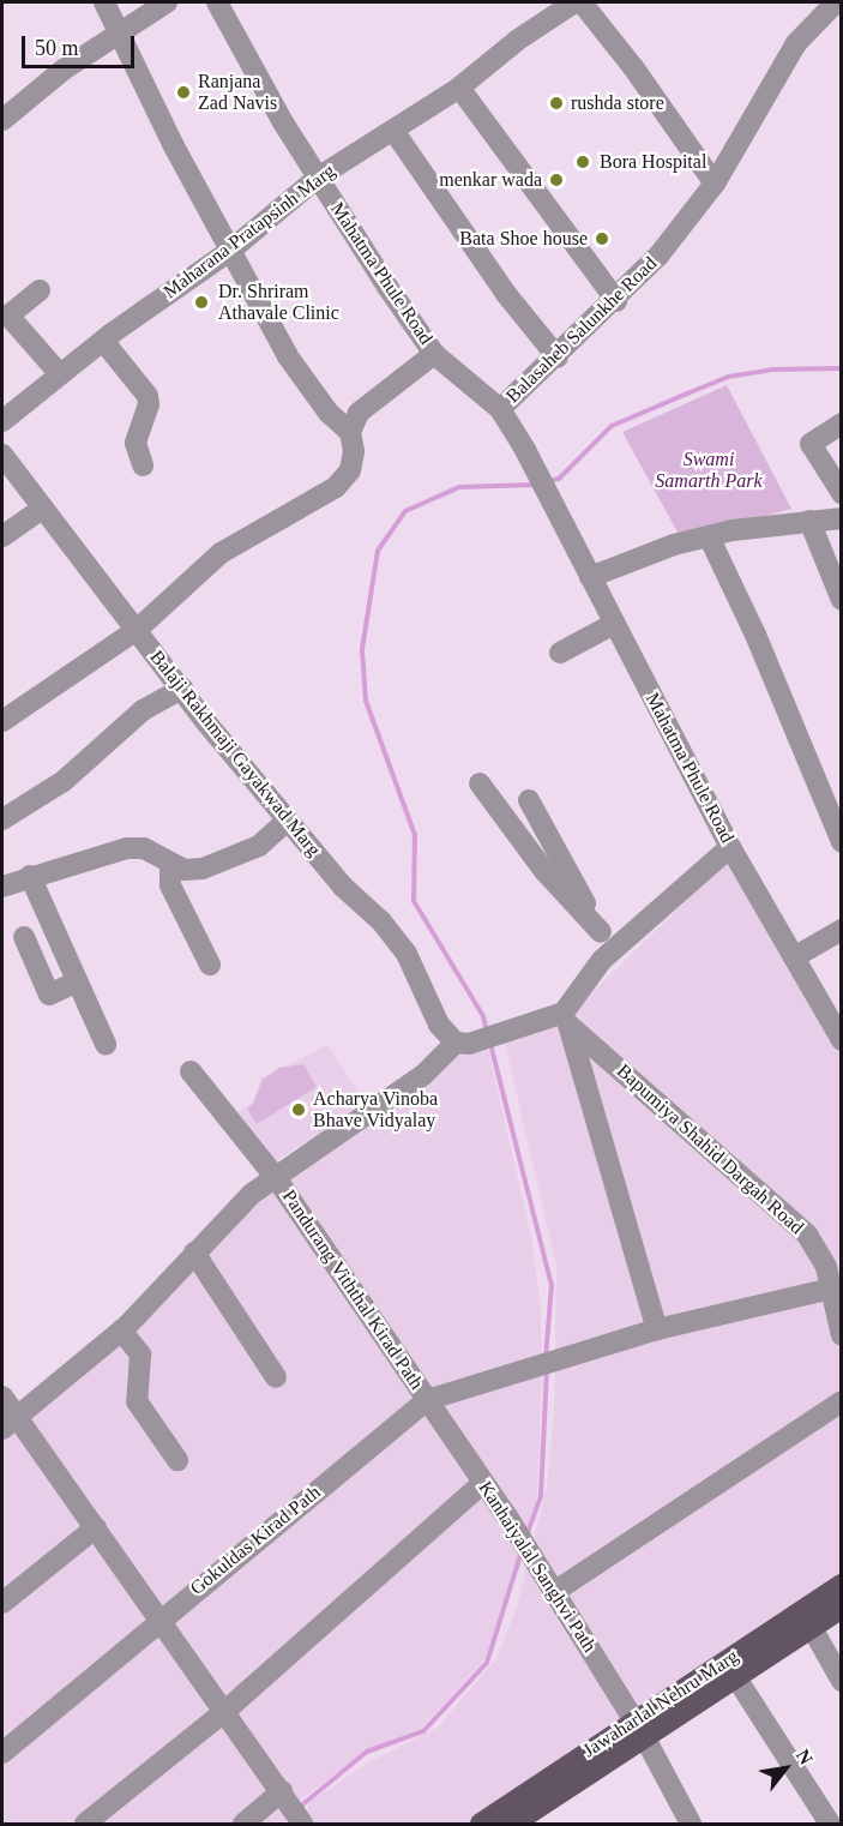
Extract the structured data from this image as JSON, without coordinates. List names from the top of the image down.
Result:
{
  "streets": {
    "main road": ["Jawaharlal Nehru Marg"],
    "street": [
      "Maharana Pratapsinh Marg",
      "Mahatma Phule Road",
      "Balasaheb Salunkhe Road",
      "Balaji Rakhmaji Gayakwad Marg",
      "Bapumiya Shahid Dargah Road",
      "Pandurang Viththal Kirad Path",
      "Gokuldas Kirad Path",
      "Kanhaiyalal Sanghvi Path"
    ]
  },
  "crossings": [
    ["Maharana Pratapsinh Marg", "Mahatma Phule Road"],
    ["Mahatma Phule Road", "Balasaheb Salunkhe Road"],
    ["Bapumiya Shahid Dargah Road", "Gokuldas Kirad Path"],
    ["Pandurang Viththal Kirad Path", "Gokuldas Kirad Path"],
    ["Pandurang Viththal Kirad Path", "Kanhaiyalal Sanghvi Path"],
    ["Gokuldas Kirad Path", "Kanhaiyalal Sanghvi Path"],
    ["Kanhaiyalal Sanghvi Path", "Jawaharlal Nehru Marg"]
  ],
  "parks": ["Swami Samarth Park"],
  "places": [
    "Ranjana Zad Navis",
    "rushda store",
    "Bora Hospital",
    "menkar wada",
    "Bata Shoe house",
    "Dr. Shriram Athavale Clinic",
    "Acharya Vinoba Bhave Vidyalay"
  ],
  "scale_bar": "50 m",
  "north": "top right"
}
